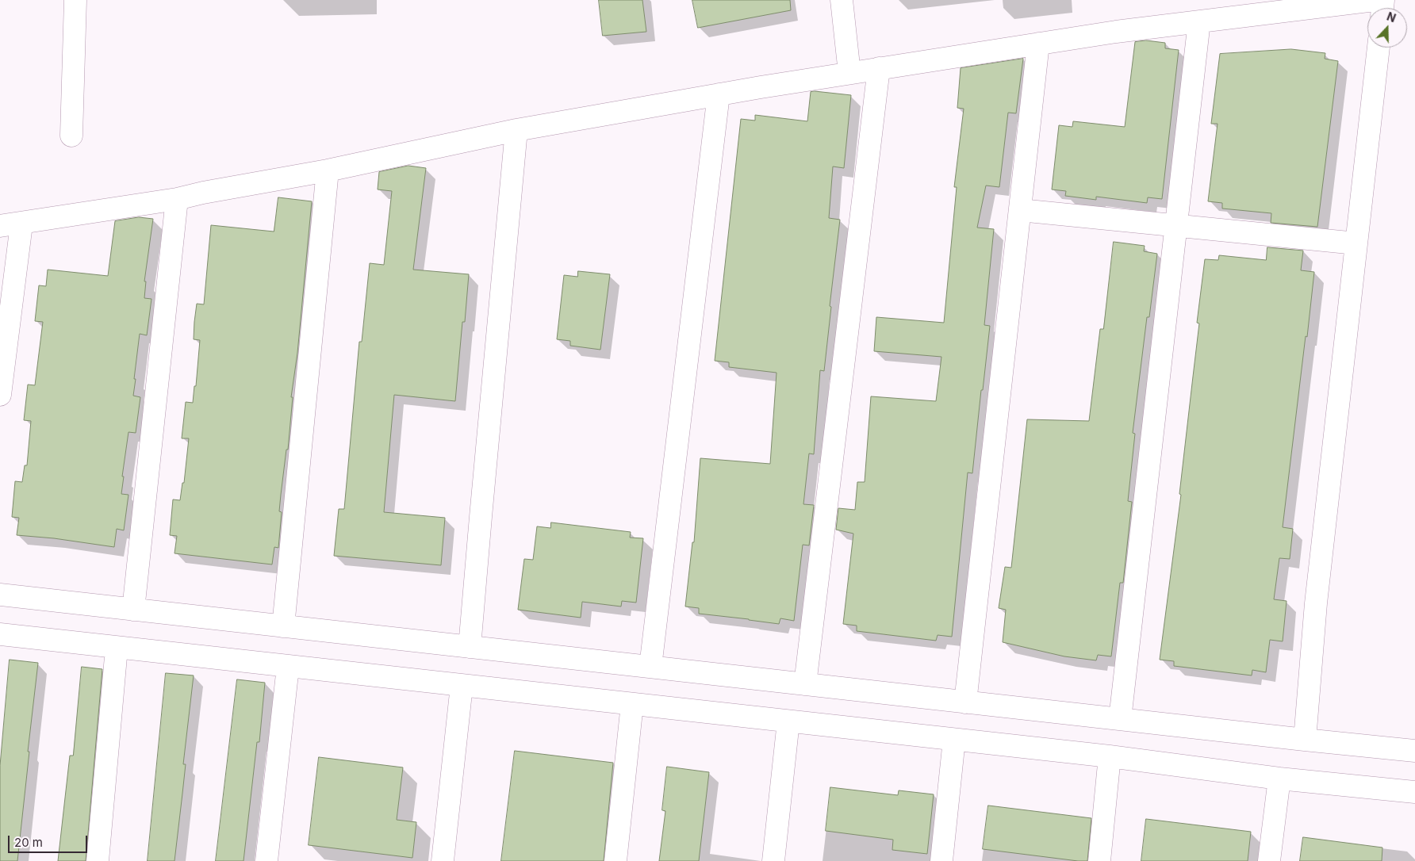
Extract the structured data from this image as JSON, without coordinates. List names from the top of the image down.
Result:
{
  "scale_bar": "20 m",
  "north": "top"
}
